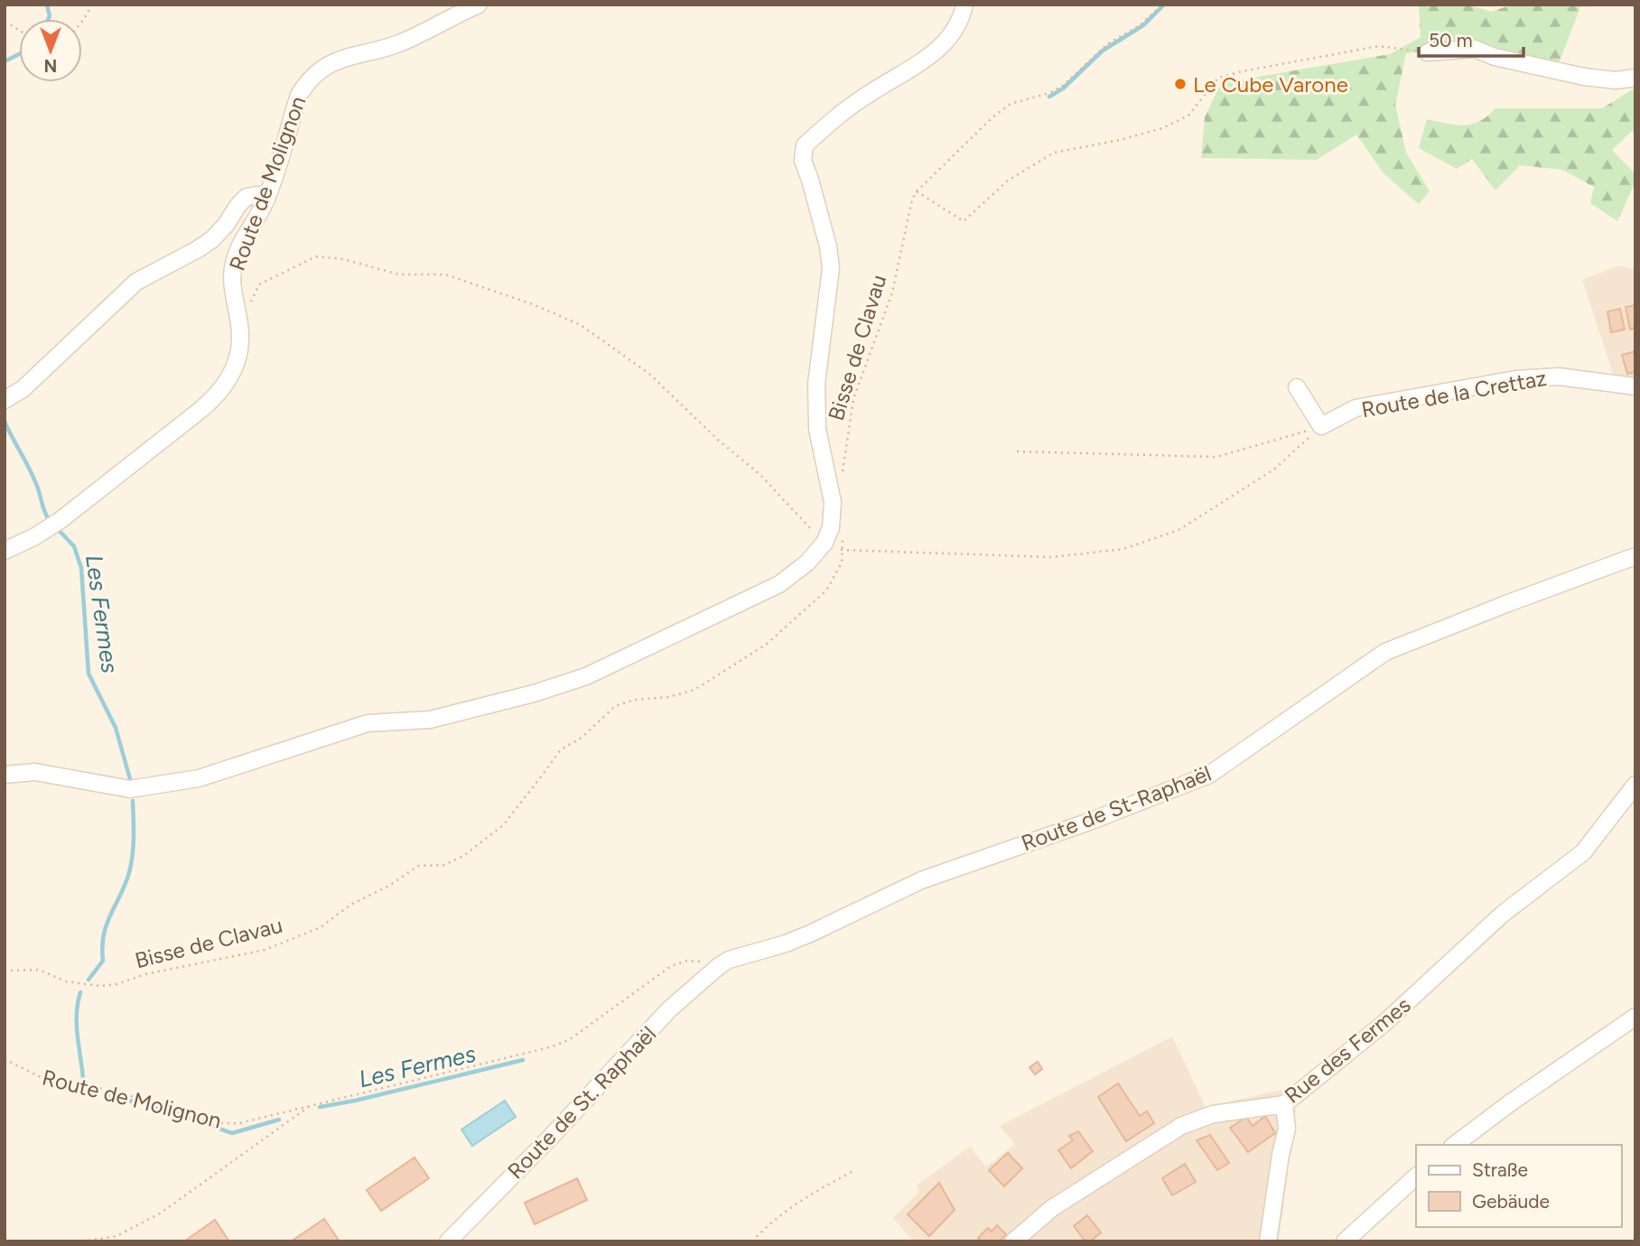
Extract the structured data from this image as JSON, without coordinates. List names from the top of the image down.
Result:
{
  "streets": {
    "street": [
      "Route de Molignon",
      "Route de la Crettaz",
      "Route de St-Raphaël",
      "Rue des Fermes",
      "Route de St. Raphaël"
    ],
    "path": ["Bisse de Clavau"]
  },
  "crossings": [
    ["Route de Molignon", "Route de St-Raphaël"],
    ["Route de Molignon", "Route de St. Raphaël"],
    ["Route de St-Raphaël", "Route de St. Raphaël"]
  ],
  "water": ["Les Fermes"],
  "places": ["Le Cube Varone"],
  "legend": ["Straße", "Gebäude"],
  "scale_bar": "50 m",
  "north": "bottom"
}
